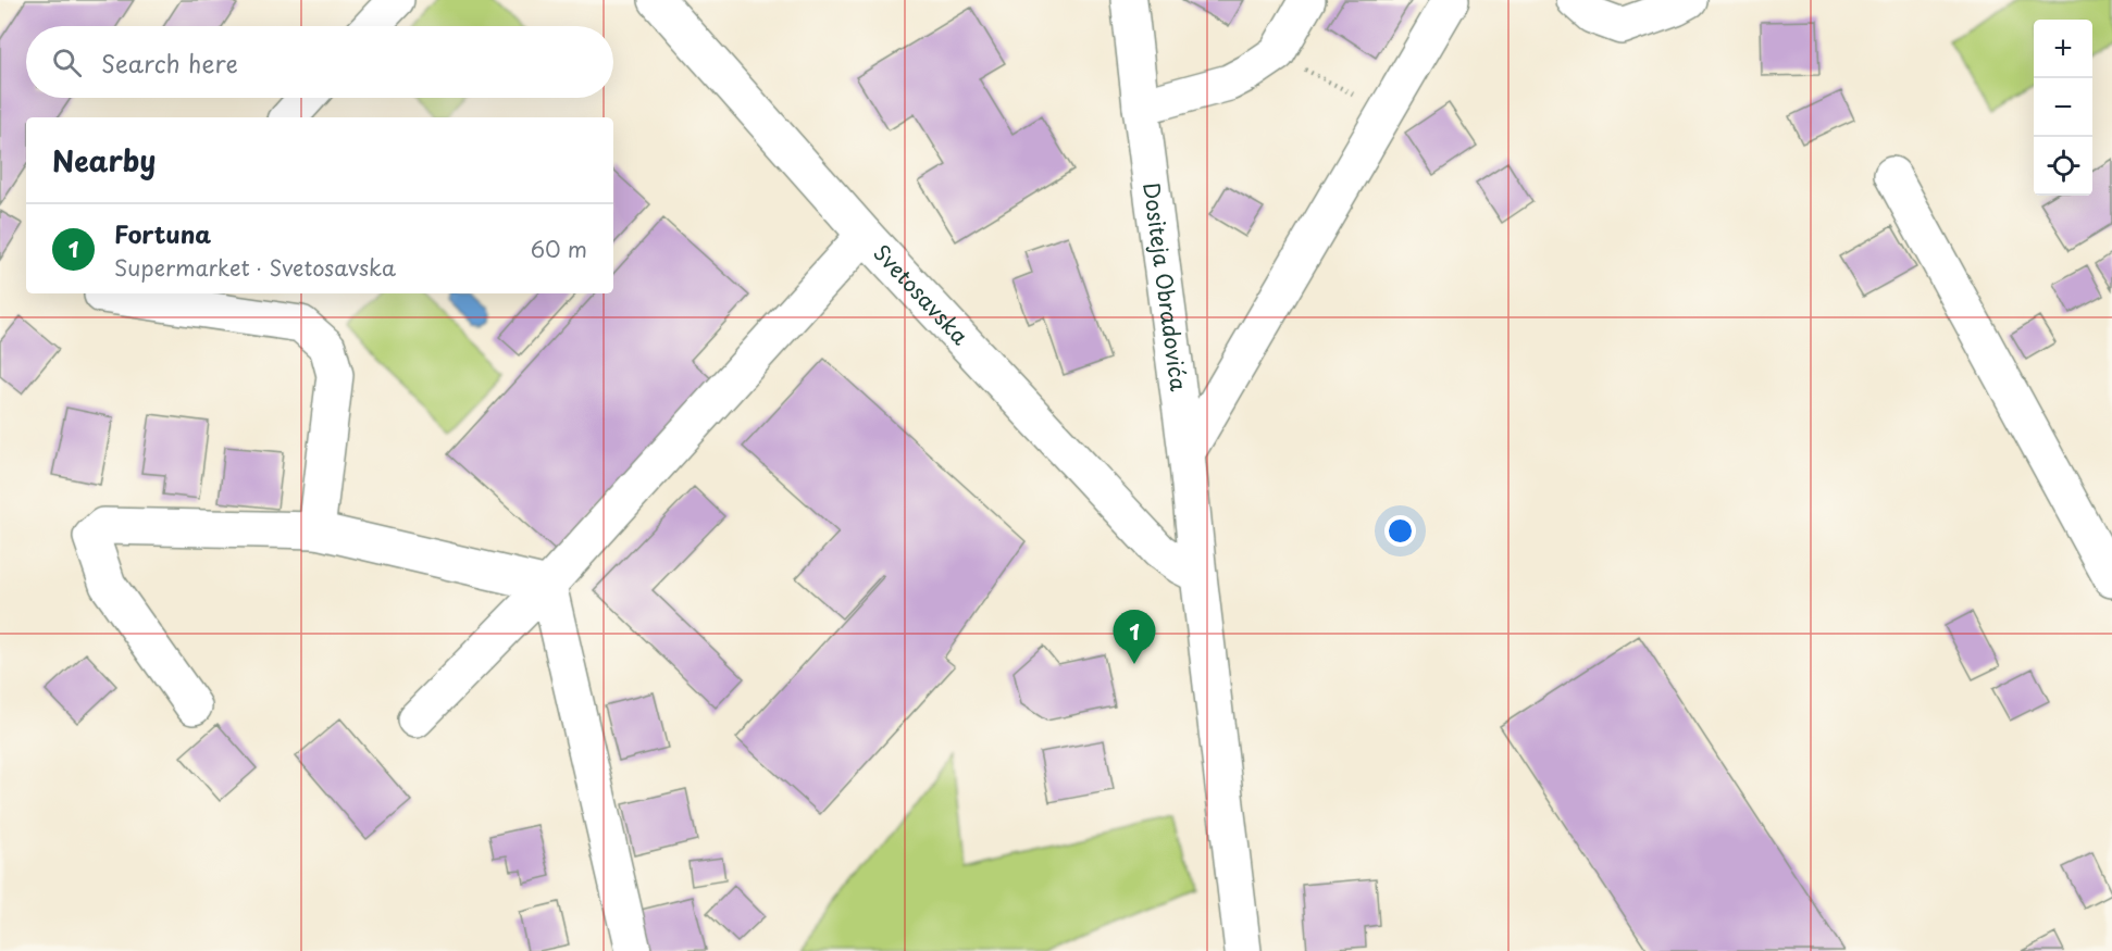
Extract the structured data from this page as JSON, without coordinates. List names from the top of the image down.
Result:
{
  "streets": {
    "street": ["Dositeja Obradovića", "Svetosavska"]
  },
  "crossings": [
    ["Dositeja Obradovića", "Svetosavska"]
  ],
  "page": {
    "map_buttons": ["+", "−"],
    "search": "Search here",
    "heading": "Nearby",
    "list": [
      {
        "mark": "1",
        "name": "Fortuna",
        "note": "Supermarket · Svetosavska",
        "value": "60 m"
      }
    ],
    "pins": "1"
  }
}
